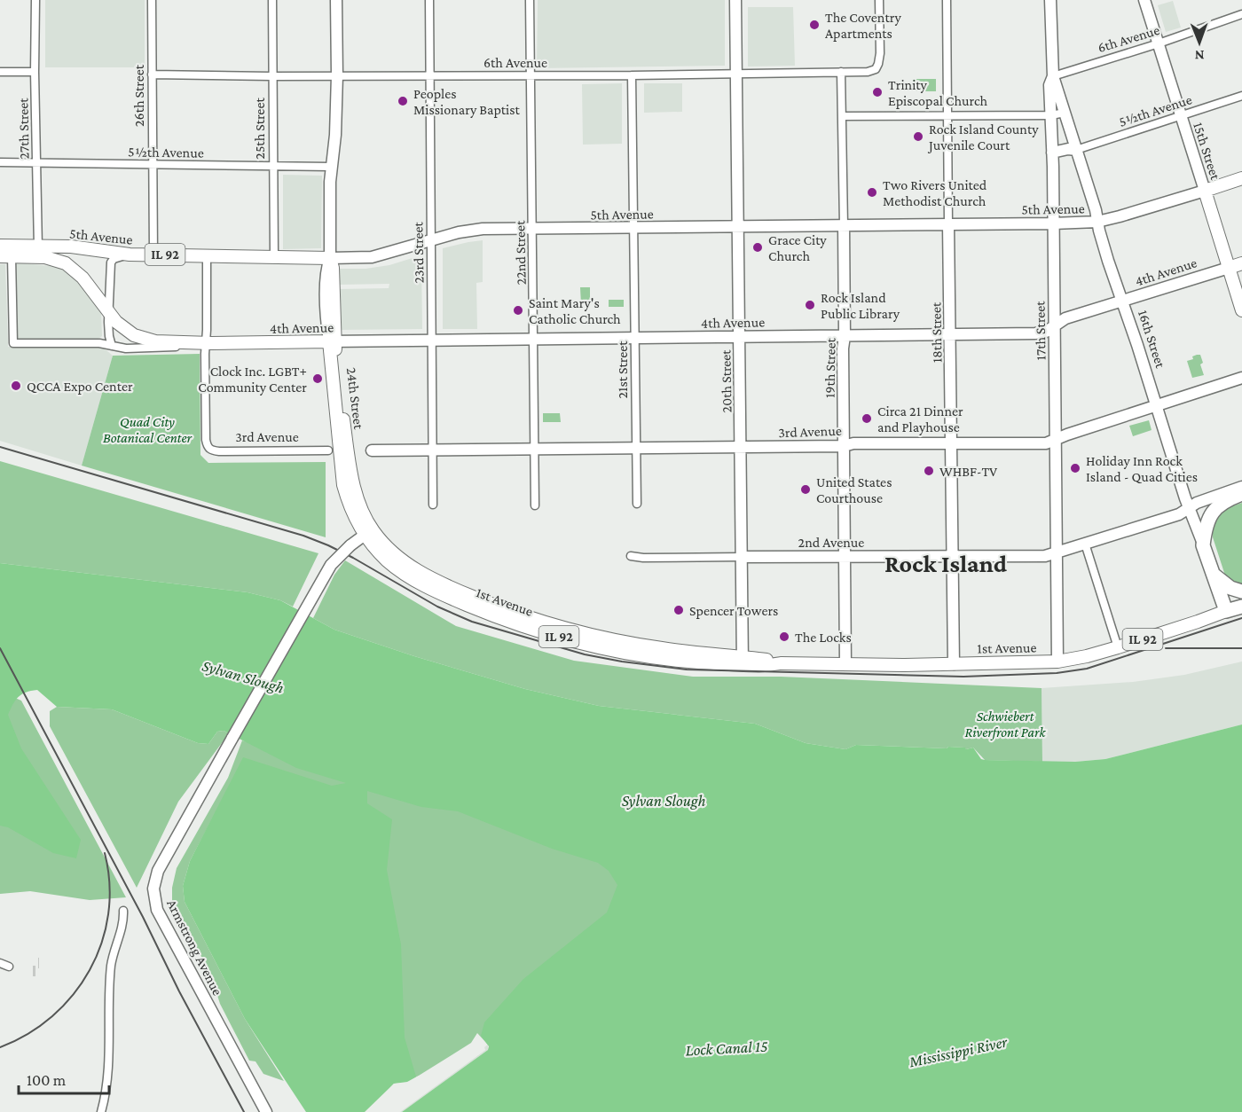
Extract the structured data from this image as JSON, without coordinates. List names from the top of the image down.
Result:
{
  "streets": {
    "highway": ["IL 92", "16th Street", "1st Avenue"],
    "main road": [
      "15th Street",
      "5th Avenue",
      "4th Avenue",
      "24th Street"
    ],
    "street": [
      "6th Avenue",
      "26th Street",
      "5½th Avenue",
      "27th Street",
      "25th Street",
      "23rd Street",
      "22nd Street",
      "17th Street",
      "18th Street",
      "19th Street",
      "21st Street",
      "20th Street",
      "3rd Avenue",
      "2nd Avenue",
      "Armstrong Avenue"
    ]
  },
  "crossings": [
    ["6th Avenue", "26th Street"],
    ["6th Avenue", "25th Street"],
    ["6th Avenue", "15th Street"],
    ["6th Avenue", "23rd Street"],
    ["6th Avenue", "22nd Street"],
    ["6th Avenue", "17th Street"],
    ["6th Avenue", "16th Street"],
    ["6th Avenue", "19th Street"],
    ["6th Avenue", "21st Street"],
    ["6th Avenue", "20th Street"],
    ["6th Avenue", "24th Street"],
    ["26th Street", "5½th Avenue"],
    ["26th Street", "5th Avenue"],
    ["5½th Avenue", "27th Street"],
    ["5½th Avenue", "25th Street"],
    ["5½th Avenue", "15th Street"],
    ["5½th Avenue", "16th Street"],
    ["5½th Avenue", "24th Street"],
    ["27th Street", "5th Avenue"],
    ["25th Street", "5th Avenue"],
    ["15th Street", "5th Avenue"],
    ["15th Street", "4th Avenue"],
    ["5th Avenue", "23rd Street"],
    ["5th Avenue", "22nd Street"],
    ["5th Avenue", "4th Avenue"],
    ["5th Avenue", "17th Street"],
    ["5th Avenue", "18th Street"],
    ["5th Avenue", "16th Street"],
    ["5th Avenue", "19th Street"],
    ["5th Avenue", "21st Street"],
    ["5th Avenue", "20th Street"],
    ["5th Avenue", "24th Street"],
    ["5th Avenue", "3rd Avenue"],
    ["23rd Street", "4th Avenue"],
    ["23rd Street", "3rd Avenue"],
    ["22nd Street", "4th Avenue"],
    ["22nd Street", "3rd Avenue"],
    ["4th Avenue", "17th Street"],
    ["4th Avenue", "18th Street"],
    ["4th Avenue", "16th Street"],
    ["4th Avenue", "19th Street"],
    ["4th Avenue", "21st Street"],
    ["4th Avenue", "20th Street"],
    ["4th Avenue", "24th Street"],
    ["4th Avenue", "3rd Avenue"],
    ["17th Street", "16th Street"],
    ["17th Street", "3rd Avenue"],
    ["17th Street", "2nd Avenue"],
    ["17th Street", "1st Avenue"],
    ["18th Street", "3rd Avenue"],
    ["18th Street", "2nd Avenue"],
    ["18th Street", "1st Avenue"],
    ["16th Street", "3rd Avenue"],
    ["16th Street", "2nd Avenue"],
    ["16th Street", "1st Avenue"],
    ["19th Street", "3rd Avenue"],
    ["19th Street", "2nd Avenue"],
    ["19th Street", "1st Avenue"],
    ["21st Street", "3rd Avenue"],
    ["20th Street", "3rd Avenue"],
    ["20th Street", "2nd Avenue"],
    ["20th Street", "1st Avenue"],
    ["24th Street", "1st Avenue"],
    ["24th Street", "Armstrong Avenue"],
    ["1st Avenue", "Armstrong Avenue"]
  ],
  "districts": ["Rock Island"],
  "water": ["Sylvan Slough", "Lock Canal 15", "Mississippi River"],
  "parks": ["Quad City Botanical Center", "Schwiebert Riverfront Park"],
  "places": [
    "The Coventry Apartments",
    "Trinity Episcopal Church",
    "Peoples Missionary Baptist",
    "Rock Island County Juvenile Court",
    "Two Rivers United Methodist Church",
    "Grace City Church",
    "Rock Island Public Library",
    "Saint Mary's Catholic Church",
    "Clock Inc. LGBT+ Community Center",
    "QCCA Expo Center",
    "Circa 21 Dinner and Playhouse",
    "Holiday Inn Rock Island - Quad Cities",
    "WHBF-TV",
    "United States Courthouse",
    "Spencer Towers",
    "The Locks"
  ],
  "scale_bar": "100 m",
  "north": "bottom"
}
